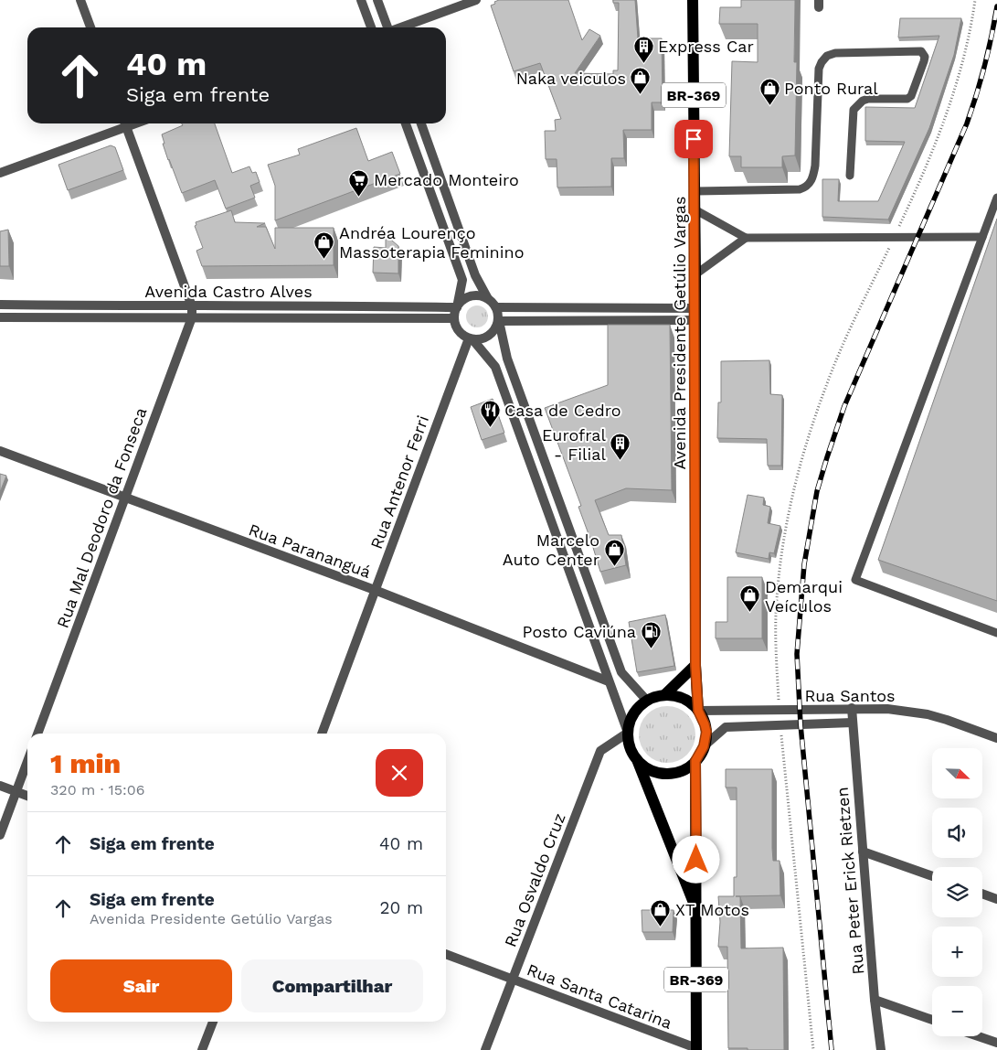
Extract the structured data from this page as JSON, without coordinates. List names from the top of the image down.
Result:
{
  "streets": {
    "main road": ["BR-369", "Avenida Presidente Getúlio Vargas"],
    "street": [
      "Avenida Castro Alves",
      "Rua Antenor Ferri",
      "Rua Mal Deodoro da Fonseca",
      "Rua Parananguá",
      "Rua Santos",
      "Rua Osvaldo Cruz",
      "Rua Peter Erick Rietzen",
      "Rua Santa Catarina"
    ]
  },
  "crossings": [
    ["BR-369", "Avenida Presidente Getúlio Vargas"],
    ["BR-369", "Rua Santos"],
    ["BR-369", "Rua Osvaldo Cruz"],
    ["BR-369", "Rua Santa Catarina"],
    ["Avenida Castro Alves", "Rua Antenor Ferri"],
    ["Avenida Castro Alves", "Rua Mal Deodoro da Fonseca"],
    ["Avenida Presidente Getúlio Vargas", "Rua Santos"],
    ["Avenida Presidente Getúlio Vargas", "Rua Osvaldo Cruz"],
    ["Rua Antenor Ferri", "Rua Parananguá"],
    ["Rua Mal Deodoro da Fonseca", "Rua Parananguá"],
    ["Rua Santos", "Rua Osvaldo Cruz"],
    ["Rua Santos", "Rua Peter Erick Rietzen"],
    ["Rua Osvaldo Cruz", "Rua Santa Catarina"]
  ],
  "places": {
    "building": ["Express Car", "Eurofral - Filial"],
    "shop": [
      "Naka veiculos",
      "Ponto Rural",
      "Andréa Lourenço Massoterapia Feminino",
      "Marcelo Auto Center",
      "Demarqui Veículos",
      "XT Motos"
    ],
    "supermarket": ["Mercado Monteiro"],
    "restaurant": ["Casa de Cedro"],
    "fuel station": ["Posto Caviúna"]
  },
  "north": "bottom right",
  "page": {
    "turn": ["40 m", "Siga em frente"],
    "heading": ["1 min", "320 m · 15:06"],
    "map_buttons": ["+", "−"],
    "list": [
      {
        "name": "Siga em frente",
        "value": "40 m"
      },
      {
        "name": "Siga em frente",
        "note": "Avenida Presidente Getúlio Vargas",
        "value": "20 m"
      }
    ],
    "buttons": ["Sair", "Compartilhar"]
  }
}
